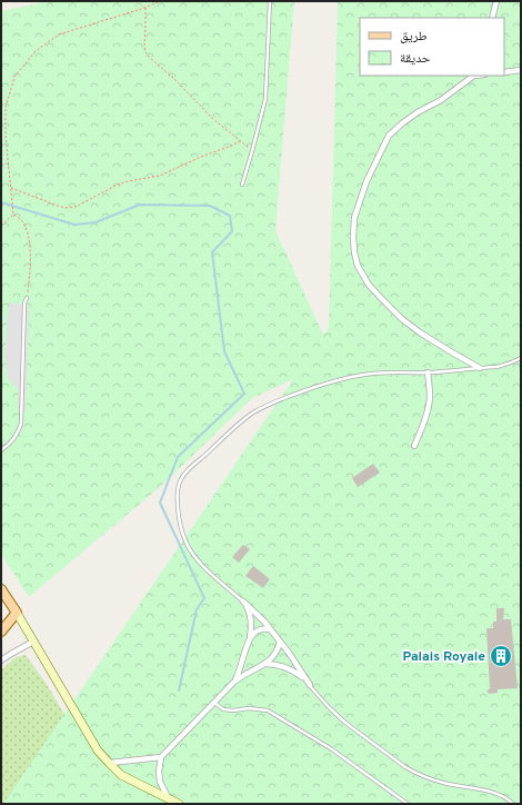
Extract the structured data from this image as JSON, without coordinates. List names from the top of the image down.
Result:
{
  "places": {
    "building": ["Palais Royale"]
  },
  "legend": ["طريق", "حديقة"]
}
